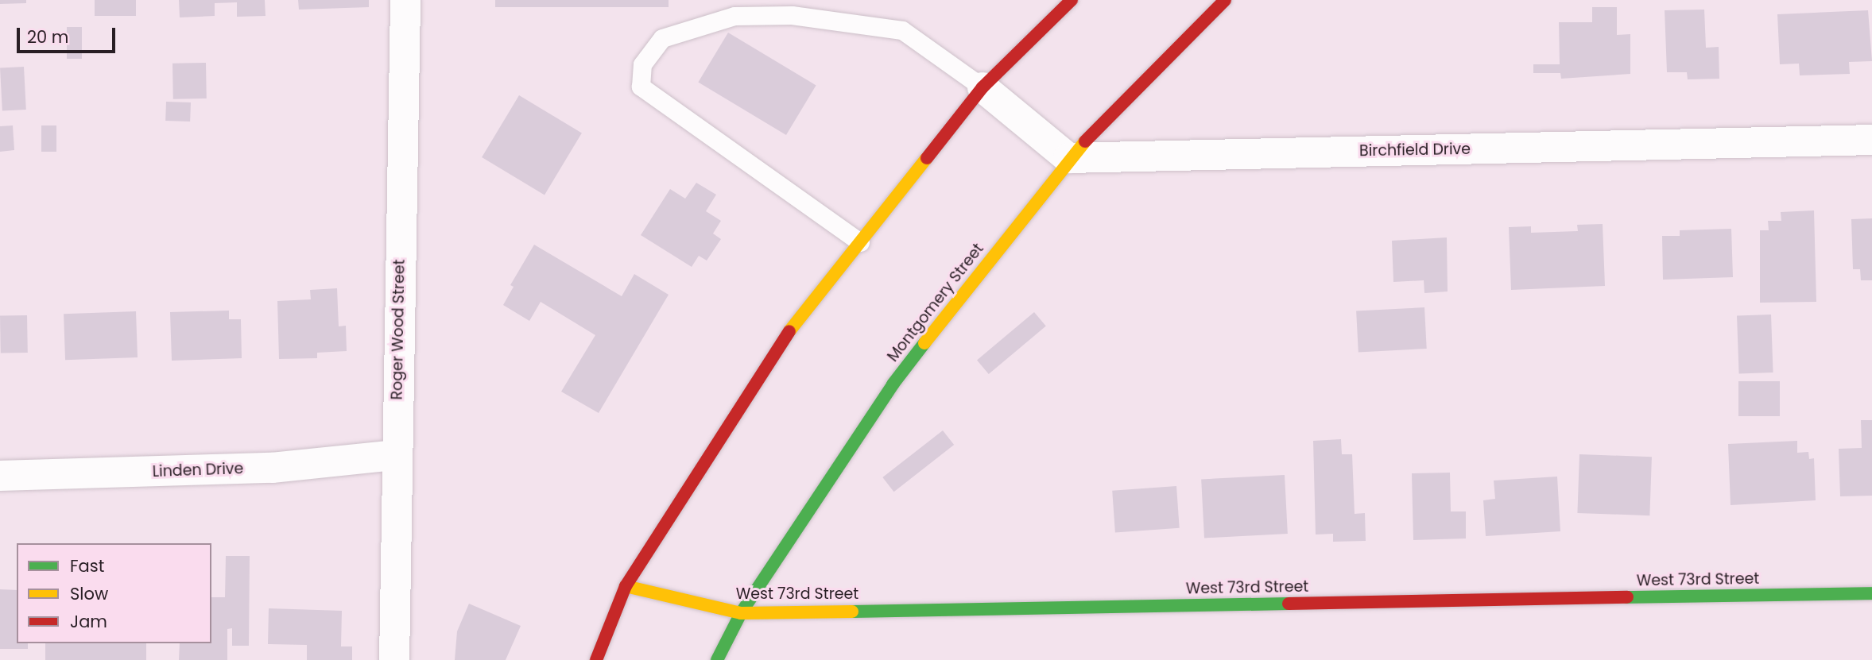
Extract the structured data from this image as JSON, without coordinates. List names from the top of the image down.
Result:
{
  "streets": {
    "street": [
      "Birchfield Drive",
      "Montgomery Street",
      "Roger Wood Street",
      "Linden Drive",
      "West 73rd Street"
    ]
  },
  "crossings": [
    ["Birchfield Drive", "Montgomery Street"],
    ["Montgomery Street", "West 73rd Street"],
    ["Roger Wood Street", "Linden Drive"]
  ],
  "legend": ["Fast", "Slow", "Jam"],
  "scale_bar": "20 m"
}
